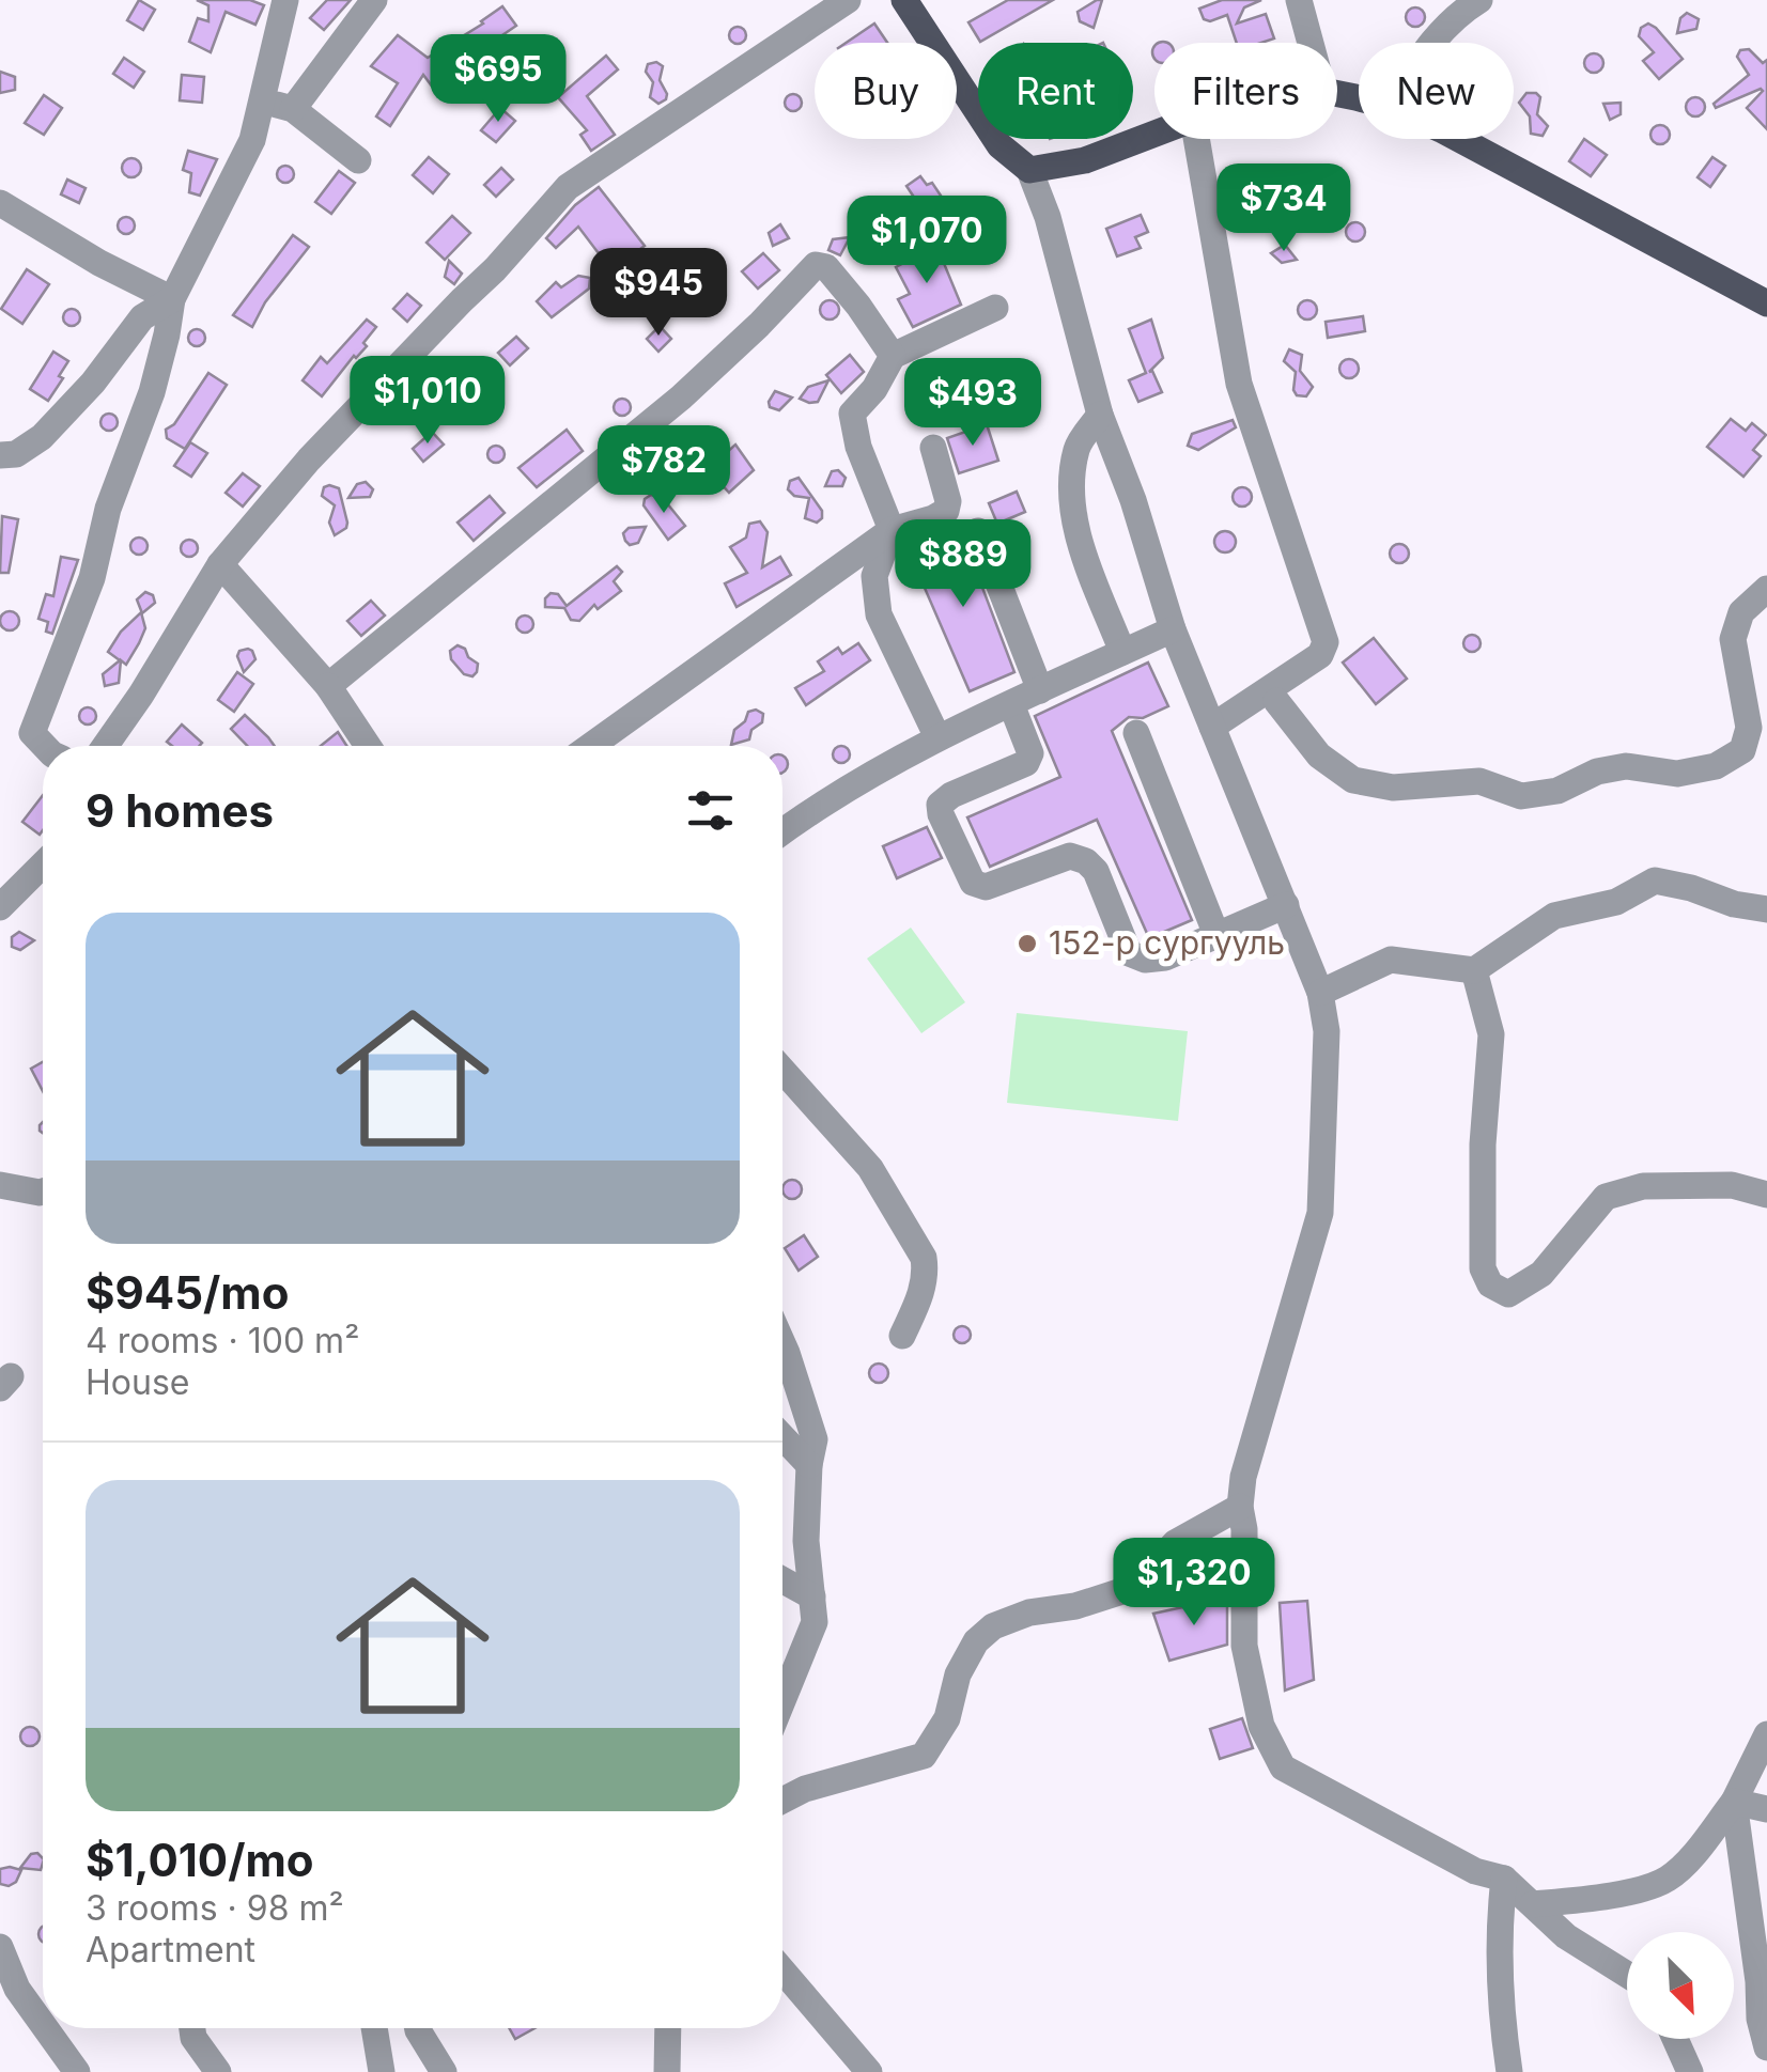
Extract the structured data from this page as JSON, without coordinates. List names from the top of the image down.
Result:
{
  "places": ["152-р сургууль"],
  "north": "bottom right",
  "page": {
    "price": [
      "$695",
      "$734",
      "$1,070",
      "$945",
      "$1,010",
      "$493",
      "$782",
      "$889",
      "$1,320"
    ],
    "chip": [
      "Buy",
      "Rent",
      "Filters",
      "New"
    ],
    "heading": "9 homes",
    "list": [
      {
        "name": "$945/mo",
        "note": "4 rooms · 100 m² · House"
      },
      {
        "name": "$1,010/mo",
        "note": "3 rooms · 98 m² · Apartment"
      }
    ]
  }
}
